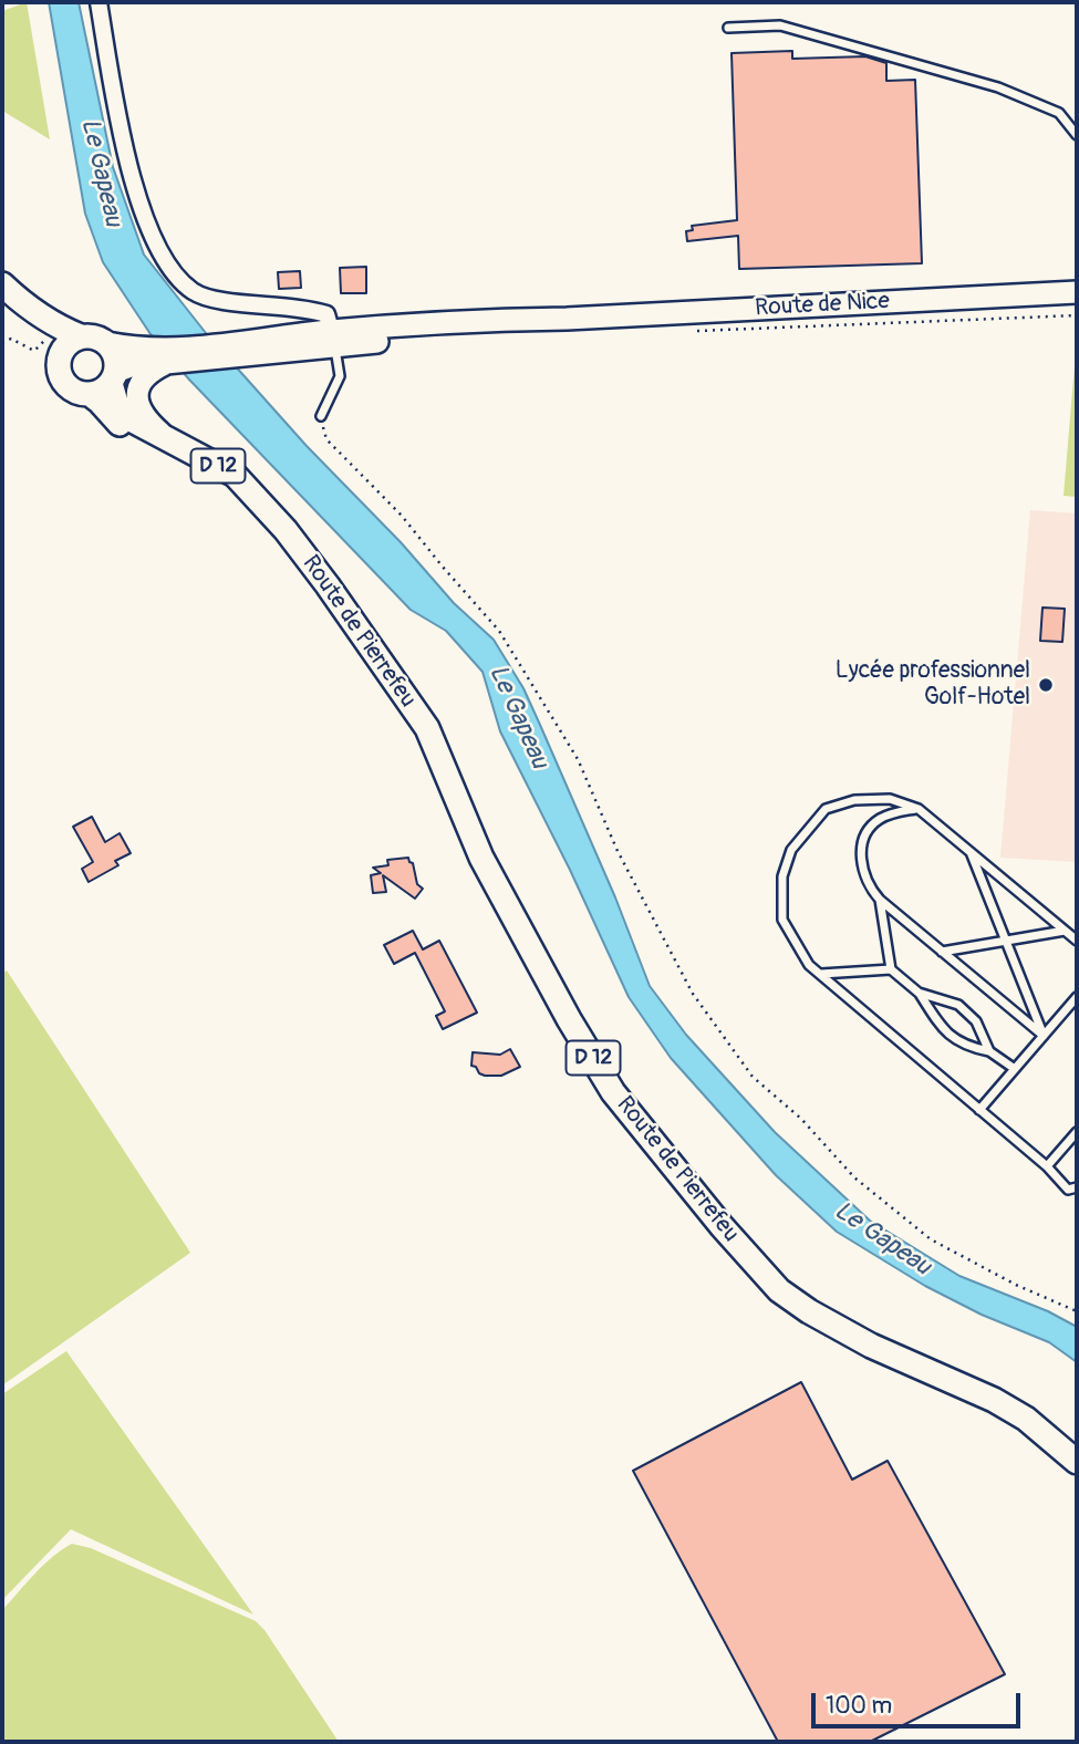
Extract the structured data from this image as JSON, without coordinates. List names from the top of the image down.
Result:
{
  "streets": {
    "main road": ["Route de Nice", "D 12", "Route de Pierrefeu"]
  },
  "crossings": [
    ["D 12", "Route de Pierrefeu"]
  ],
  "water": ["Le Gapeau"],
  "places": ["Lycée professionnel Golf-Hotel"],
  "scale_bar": "100 m"
}
